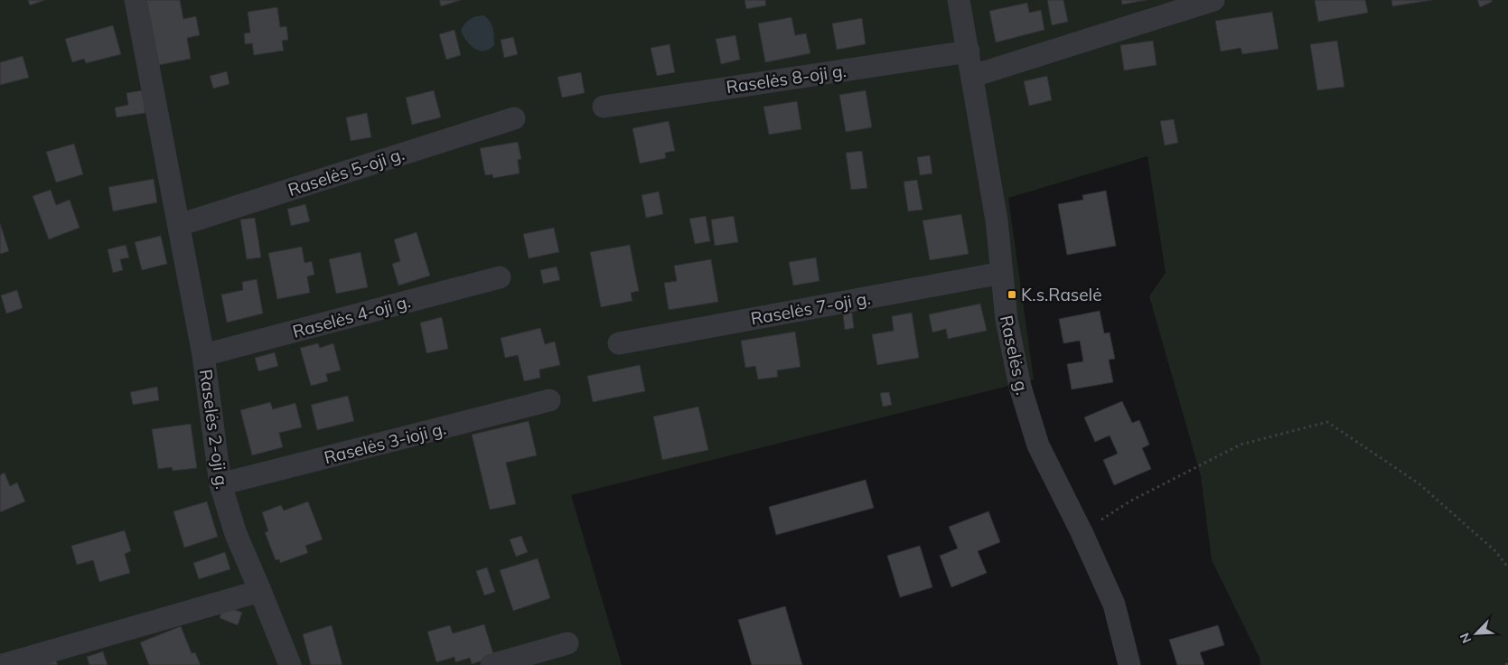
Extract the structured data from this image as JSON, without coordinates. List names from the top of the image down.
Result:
{
  "streets": {
    "street": [
      "Raselės 8-oji g.",
      "Raselės 5-oji g.",
      "Raselės 7-oji g.",
      "Raselės 4-oji g.",
      "Raselės g.",
      "Raselės 2-oji g.",
      "Raselės 3-ioji g."
    ]
  },
  "crossings": [
    ["Raselės 8-oji g.", "Raselės g."],
    ["Raselės 5-oji g.", "Raselės 2-oji g."],
    ["Raselės 7-oji g.", "Raselės g."],
    ["Raselės 4-oji g.", "Raselės 2-oji g."],
    ["Raselės 2-oji g.", "Raselės 3-ioji g."]
  ],
  "places": {
    "transit": ["K.s.Raselė"]
  },
  "north": "bottom left"
}
